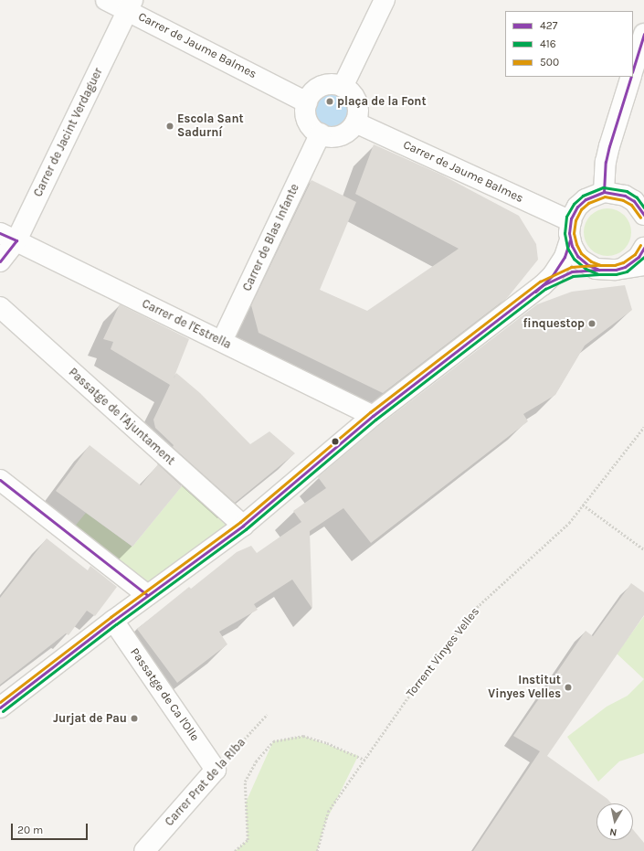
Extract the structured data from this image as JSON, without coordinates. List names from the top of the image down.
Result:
{
  "streets": {
    "street": [
      "Carrer de Jaume Balmes",
      "Carrer de Jacint Verdaguer",
      "Carrer de Blas Infante",
      "Carrer de l'Estrella",
      "Passatge de l'Ajuntament",
      "Passatge de Ca l'Olle",
      "Carrer Prat de la RIba"
    ],
    "path": ["Torrent Vinyes Velles"]
  },
  "crossings": [
    ["Carrer de Jaume Balmes", "Carrer de Jacint Verdaguer"],
    ["Carrer de Jaume Balmes", "Carrer de Blas Infante"],
    ["Carrer de Jacint Verdaguer", "Carrer de l'Estrella"],
    ["Carrer de Blas Infante", "Carrer de l'Estrella"],
    ["Passatge de Ca l'Olle", "Carrer Prat de la RIba"]
  ],
  "places": [
    "plaça de la Font",
    "Escola Sant Sadurní",
    "finquestop",
    "Institut Vinyes Velles",
    "Jurjat de Pau"
  ],
  "lines": ["transit line 427", "transit line 416", "transit line 500"],
  "legend": ["427", "416", "500"],
  "scale_bar": "20 m",
  "north": "bottom"
}
